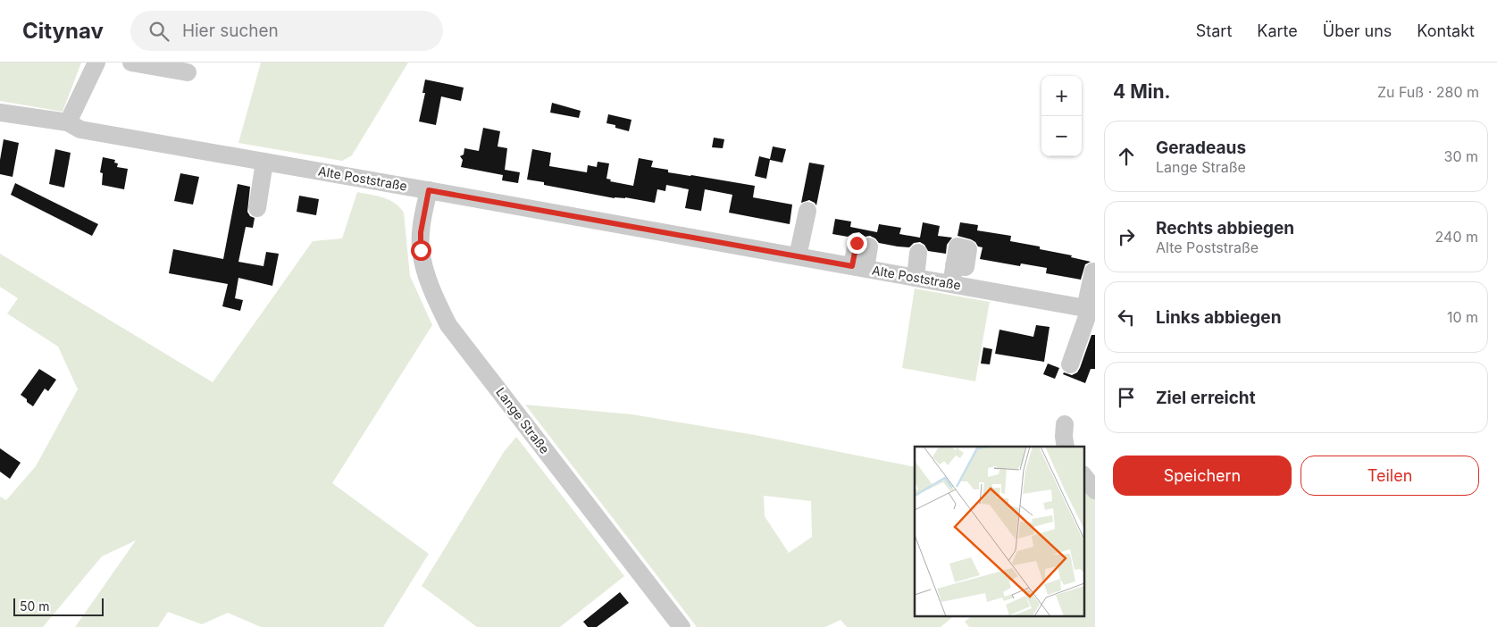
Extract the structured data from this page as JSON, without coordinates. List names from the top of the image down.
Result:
{
  "streets": {
    "street": ["Alte Poststraße", "Lange Straße"]
  },
  "crossings": [
    ["Alte Poststraße", "Lange Straße"]
  ],
  "scale_bar": "50 m",
  "page": {
    "header": "Citynav",
    "search": "Hier suchen",
    "nav": [
      "Start",
      "Karte",
      "Über uns",
      "Kontakt"
    ],
    "heading": ["4 Min.", "Zu Fuß · 280 m"],
    "map_buttons": ["+", "−"],
    "list": [
      ["Geradeaus", "Lange Straße", "30 m"],
      ["Rechts abbiegen", "Alte Poststraße", "240 m"],
      ["Links abbiegen", "10 m"],
      "Ziel erreicht"
    ],
    "buttons": ["Speichern", "Teilen"],
    "scale": "50 m"
  }
}
